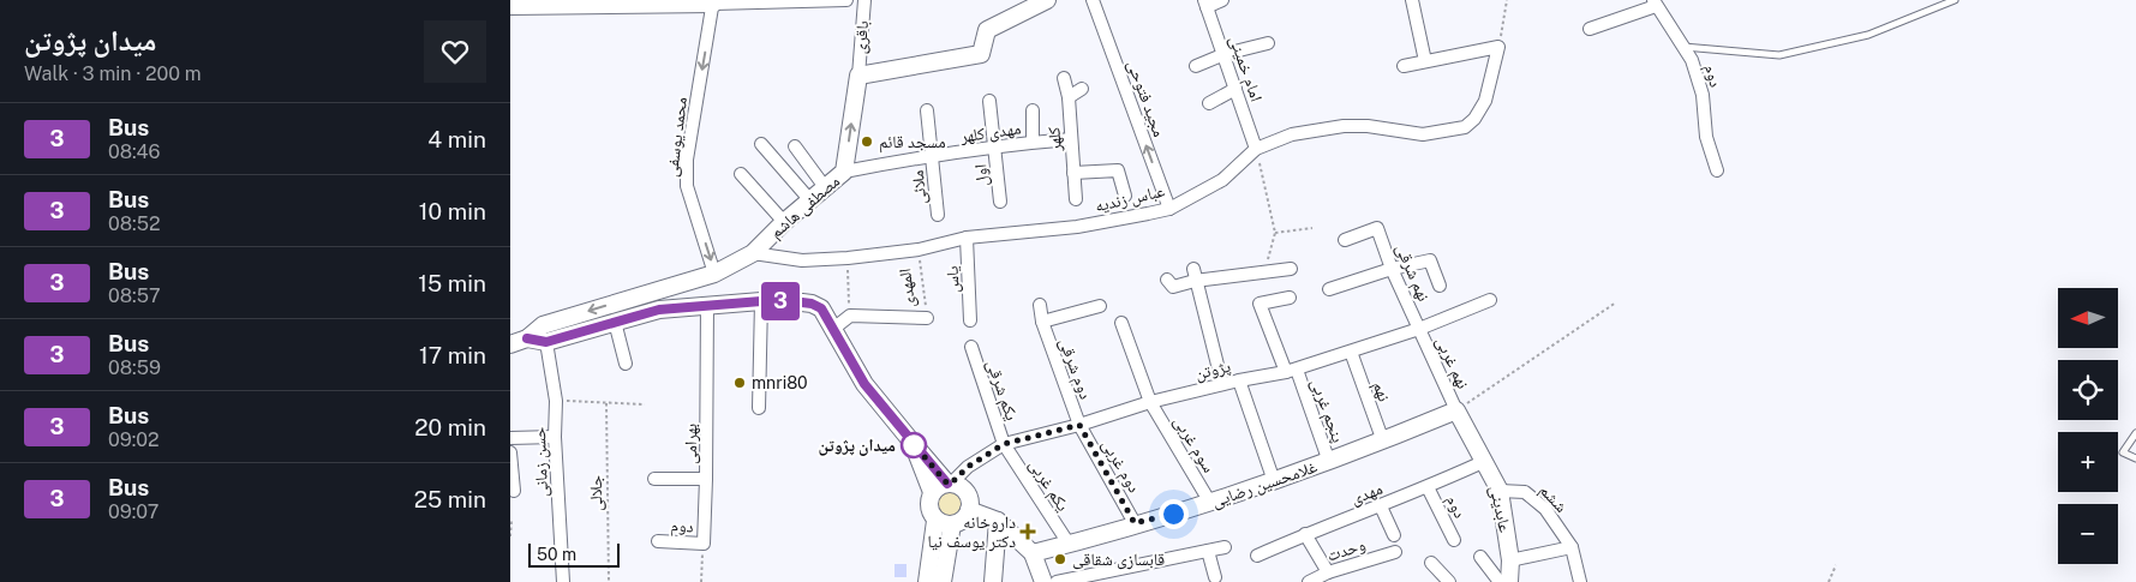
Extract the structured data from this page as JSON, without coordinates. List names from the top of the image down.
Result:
{
  "streets": {
    "street": [
      "باقری",
      "امام خمینی",
      "دوم",
      "مجید فتوحی",
      "مهدی کلهر",
      "محمد یوسفی",
      "کلهر",
      "اول",
      "ملائی",
      "عباس زندیه",
      "مصطفی هاشم",
      "نهم شرقی",
      "یاس",
      "المهدی",
      "نهم غربی",
      "دوم شرقی",
      "پژوتن",
      "یکم شرقی",
      "نهم",
      "پنجم غربی",
      "بهرامی",
      "سوم غربی",
      "حسن زمانی",
      "دوم غربی",
      "غلامحسین رضایی",
      "یکم غربی",
      "مهدی",
      "ششم",
      "عابدینی",
      "وحدت"
    ],
    "path": ["جلالی"]
  },
  "crossings": [
    ["باقری", "محمد یوسفی"],
    ["باقری", "مصطفی هاشم"],
    ["امام خمینی", "عباس زندیه"],
    ["دوم", "بهرامی"],
    ["دوم", "مهدی"],
    ["مجید فتوحی", "عباس زندیه"],
    ["مهدی کلهر", "کلهر"],
    ["مهدی کلهر", "اول"],
    ["مهدی کلهر", "ملائی"],
    ["مهدی کلهر", "مصطفی هاشم"],
    ["محمد یوسفی", "مصطفی هاشم"],
    ["عباس زندیه", "مصطفی هاشم"],
    ["عباس زندیه", "یاس"],
    ["عباس زندیه", "المهدی"],
    ["نهم شرقی", "نهم غربی"],
    ["نهم شرقی", "پژوتن"],
    ["نهم غربی", "پژوتن"],
    ["نهم غربی", "غلامحسین رضایی"],
    ["نهم غربی", "عابدینی"],
    ["دوم شرقی", "پژوتن"],
    ["دوم شرقی", "دوم غربی"],
    ["پژوتن", "یکم شرقی"],
    ["پژوتن", "نهم"],
    ["پژوتن", "پنجم غربی"],
    ["پژوتن", "سوم غربی"],
    ["پژوتن", "دوم غربی"],
    ["پژوتن", "یکم غربی"],
    ["یکم شرقی", "یکم غربی"],
    ["نهم", "غلامحسین رضایی"],
    ["پنجم غربی", "غلامحسین رضایی"],
    ["سوم غربی", "غلامحسین رضایی"],
    ["دوم غربی", "غلامحسین رضایی"],
    ["غلامحسین رضایی", "یکم غربی"],
    ["غلامحسین رضایی", "عابدینی"],
    ["مهدی", "عابدینی"],
    ["ششم", "عابدینی"]
  ],
  "one_way": ["مجید فتوحی", "محمد یوسفی"],
  "places": {
    "other": [
      "مسجد قائم",
      "mnri80",
      "میدان پژوتن",
      "قابسازی شقاقی"
    ],
    "health": ["داروخانه دکتر یوسف نیا"]
  },
  "lines": ["bus line 3"],
  "scale_bar": "50 m",
  "north": "left",
  "page": {
    "heading": ["میدان پژوتن", "Walk · 3 min · 200 m"],
    "on_map": "3",
    "list": [
      {
        "mark": "3",
        "name": "Bus",
        "note": "08:46",
        "value": "4 min"
      },
      {
        "mark": "3",
        "name": "Bus",
        "note": "08:52",
        "value": "10 min"
      },
      {
        "mark": "3",
        "name": "Bus",
        "note": "08:57",
        "value": "15 min"
      },
      {
        "mark": "3",
        "name": "Bus",
        "note": "08:59",
        "value": "17 min"
      },
      {
        "mark": "3",
        "name": "Bus",
        "note": "09:02",
        "value": "20 min"
      },
      {
        "mark": "3",
        "name": "Bus",
        "note": "09:07",
        "value": "25 min"
      }
    ],
    "map_buttons": ["+", "−"],
    "scale": "50 m"
  }
}
